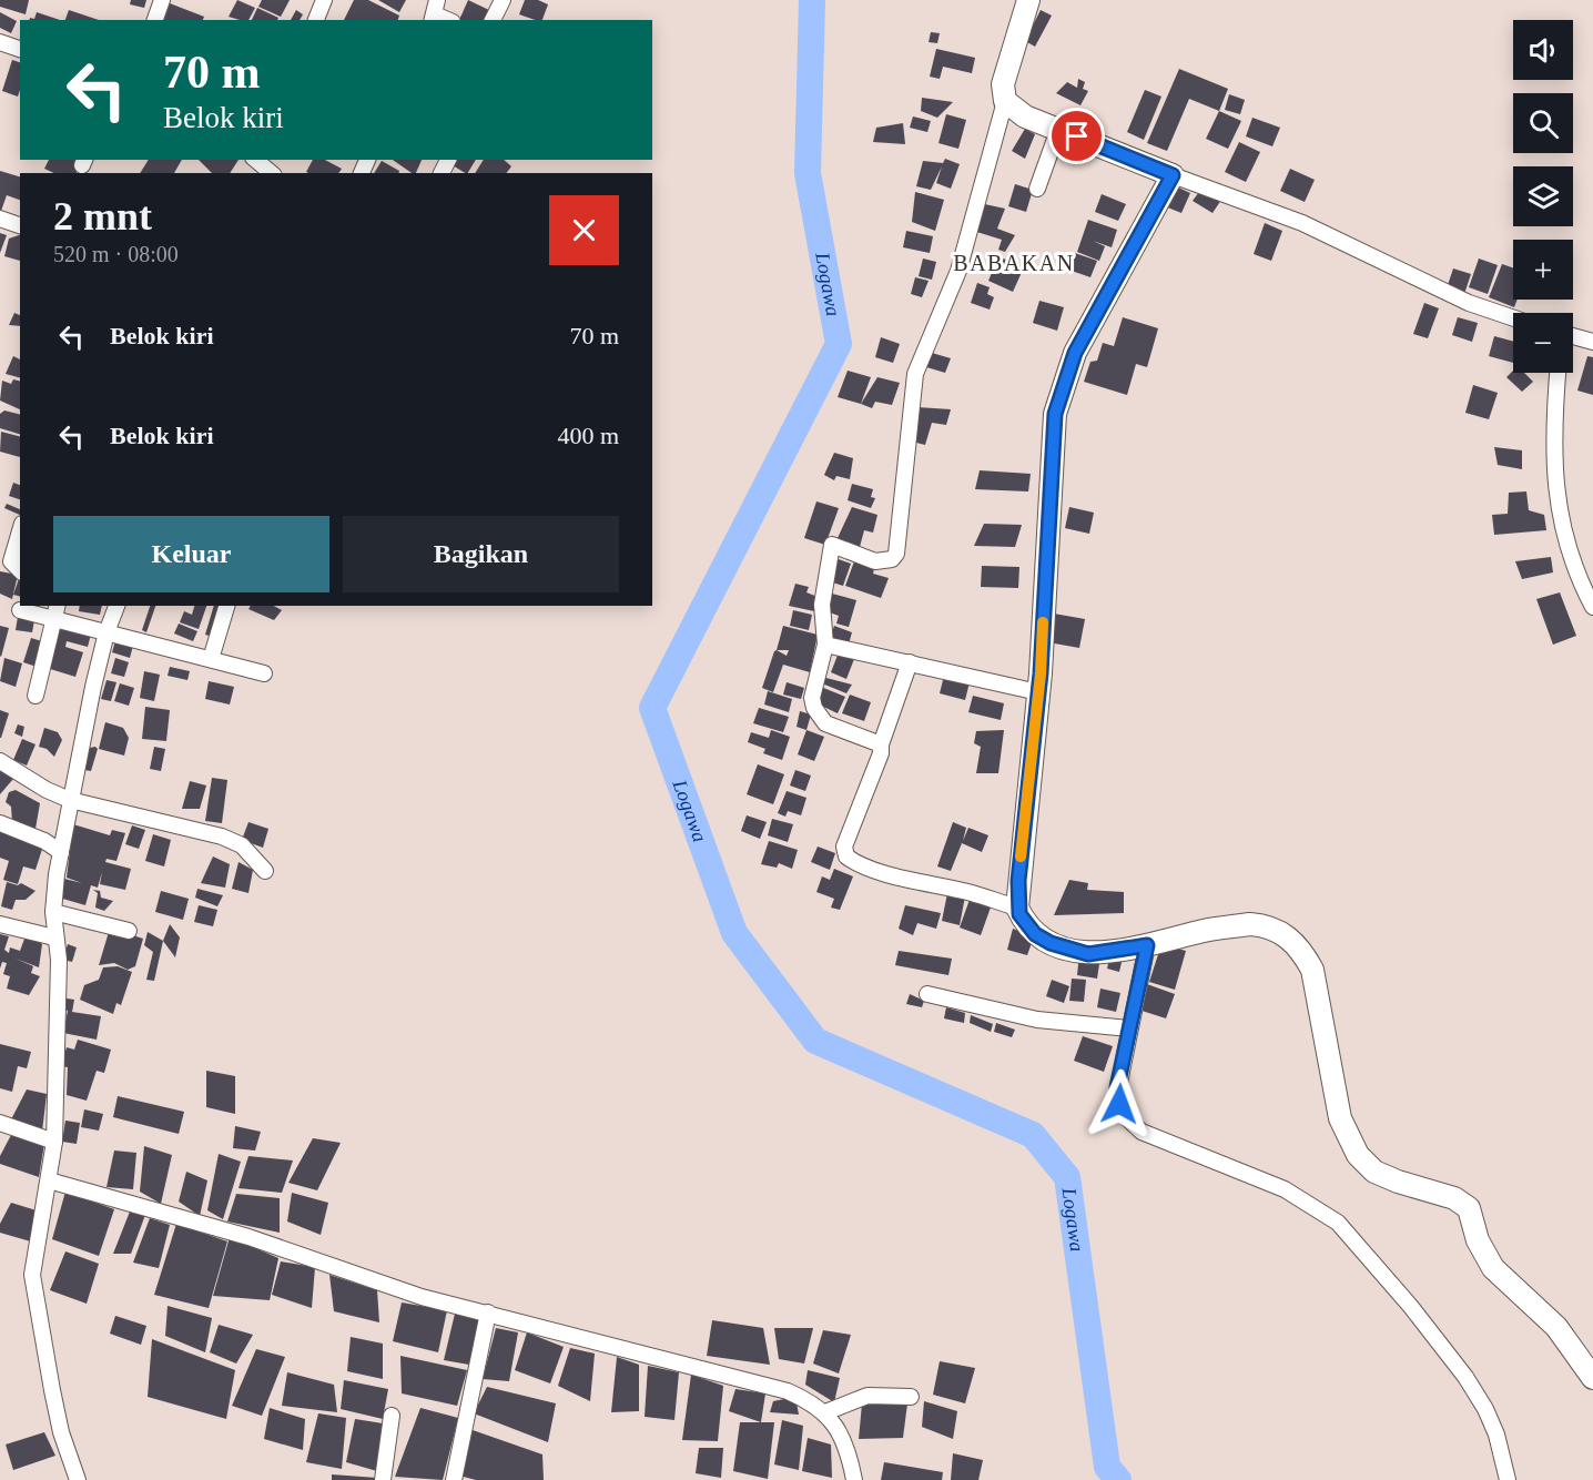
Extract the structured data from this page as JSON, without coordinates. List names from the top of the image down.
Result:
{
  "districts": ["BABAKAN"],
  "water": ["Logawa"],
  "page": {
    "map_buttons": ["+", "−"],
    "turn": ["70 m", "Belok kiri"],
    "heading": ["2 mnt", "520 m · 08:00"],
    "list": [
      {
        "name": "Belok kiri",
        "value": "70 m"
      },
      {
        "name": "Belok kiri",
        "value": "400 m"
      }
    ],
    "buttons": ["Keluar", "Bagikan"]
  }
}
